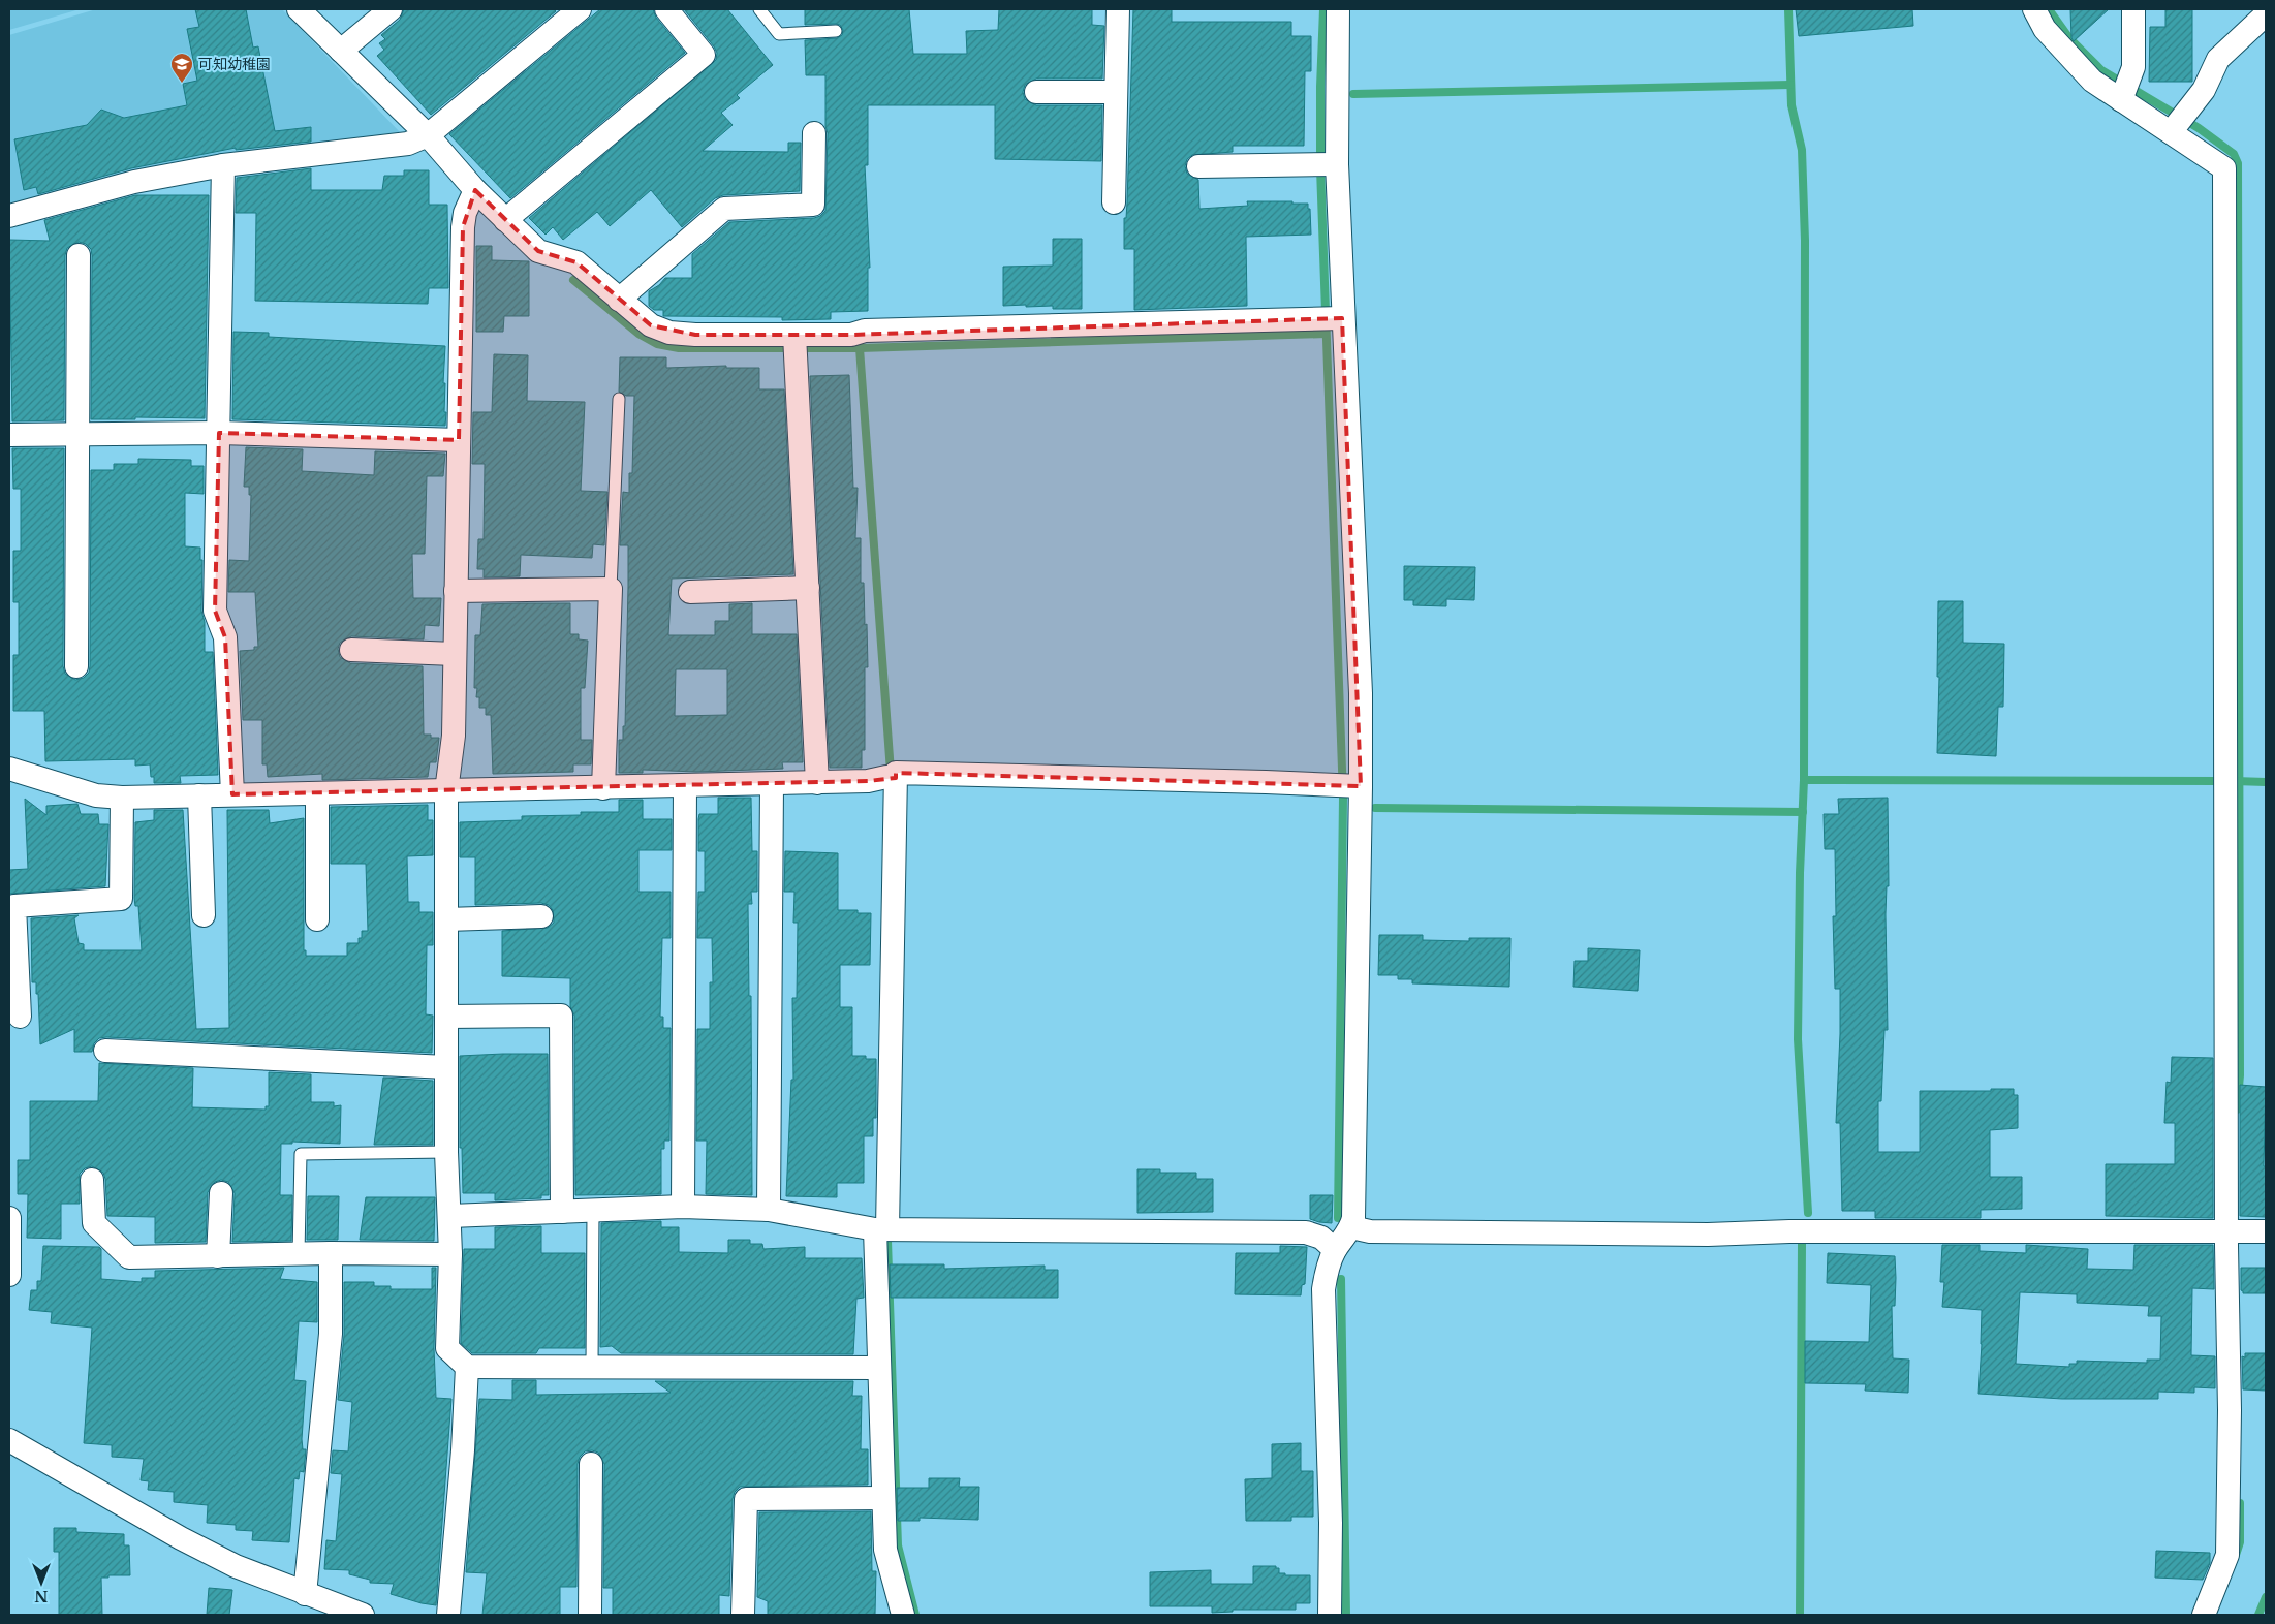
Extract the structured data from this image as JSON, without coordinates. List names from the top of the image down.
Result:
{
  "places": {
    "school or university": ["可知幼稚園"]
  },
  "north": "bottom"
}
